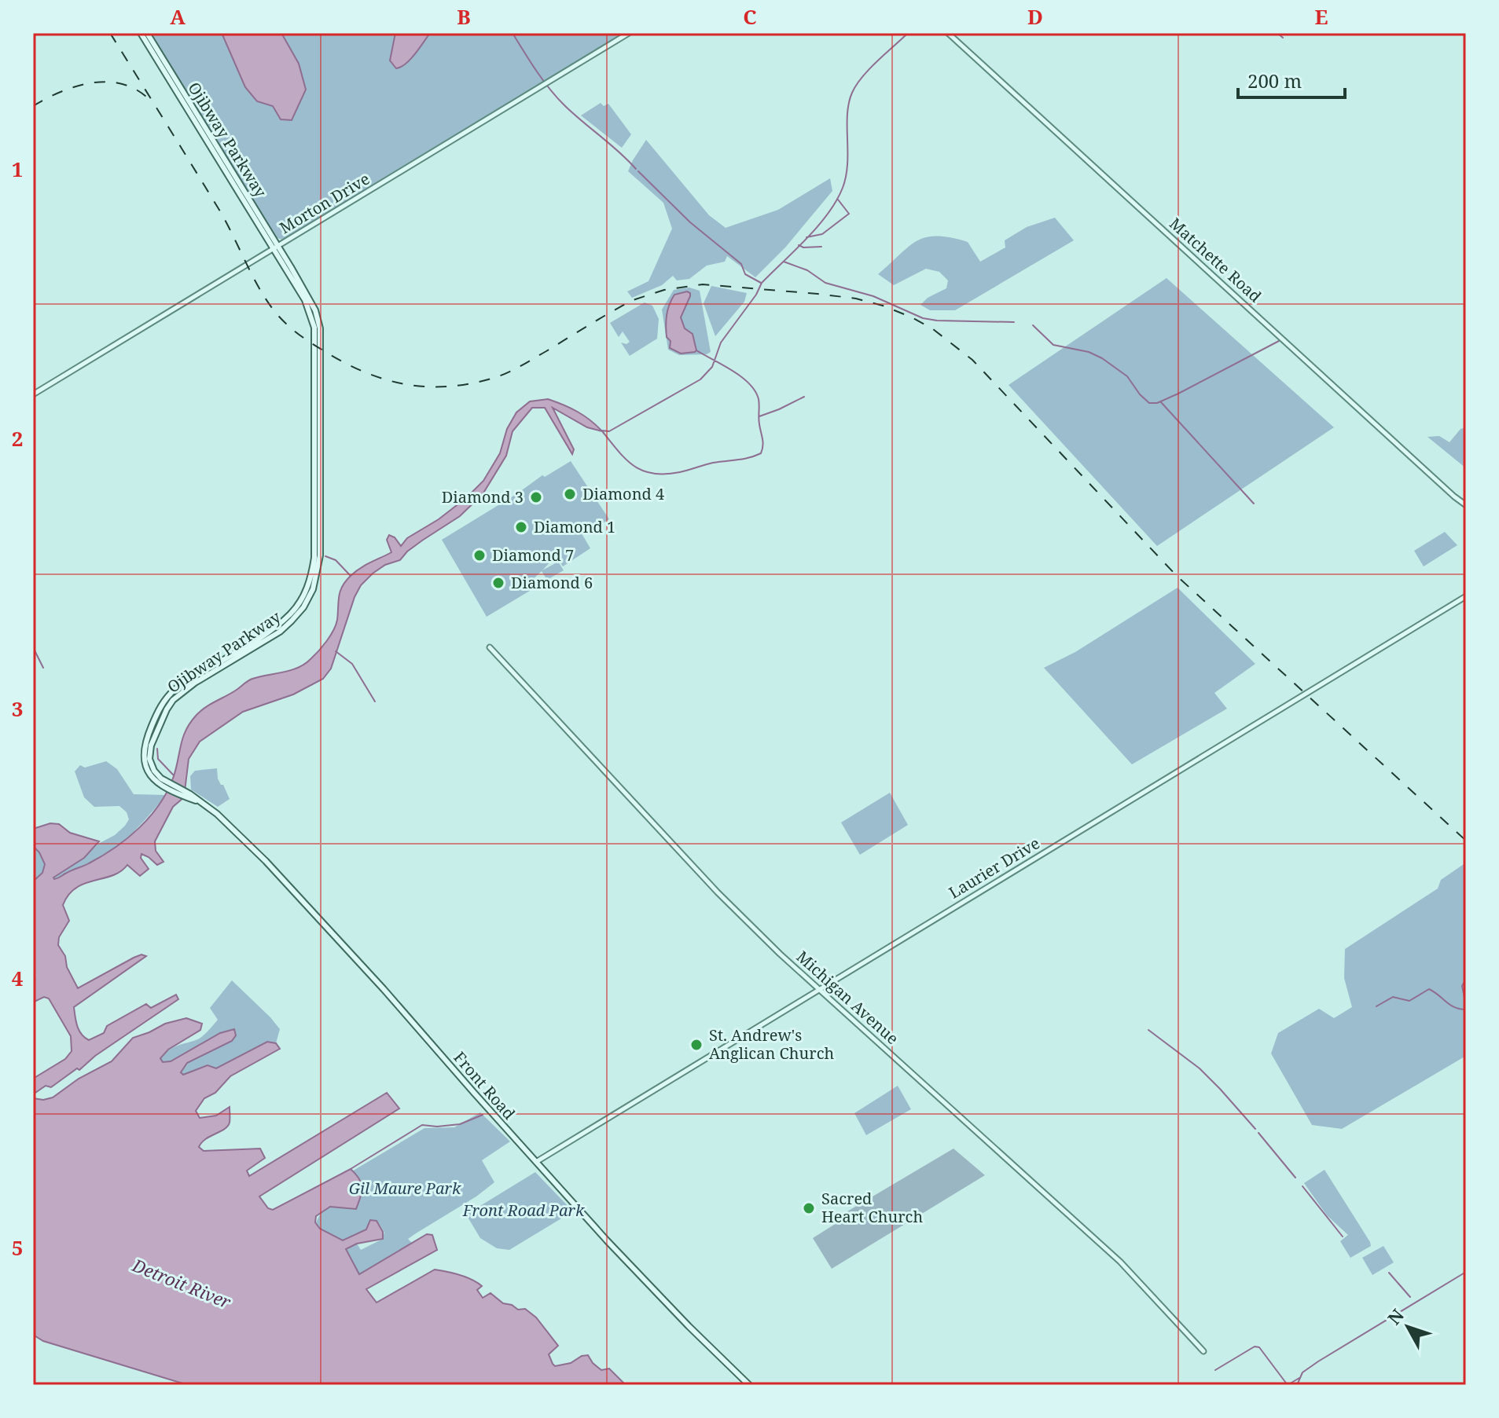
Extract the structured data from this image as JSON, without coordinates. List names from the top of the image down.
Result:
{
  "streets": {
    "main road": ["Ojibway Parkway", "Front Road"],
    "street": [
      "Morton Drive",
      "Matchette Road",
      "Laurier Drive",
      "Michigan Avenue"
    ]
  },
  "crossings": [
    ["Ojibway Parkway", "Morton Drive"],
    ["Ojibway Parkway", "Front Road"],
    ["Laurier Drive", "Michigan Avenue"],
    ["Laurier Drive", "Front Road"]
  ],
  "water": ["Detroit River"],
  "parks": ["Gil Maure Park", "Front Road Park"],
  "places": [
    "Diamond 4",
    "Diamond 3",
    "Diamond 1",
    "Diamond 7",
    "Diamond 6",
    "St. Andrew's Anglican Church",
    "Sacred Heart Church"
  ],
  "scale_bar": "200 m",
  "north": "top left",
  "grid": {
    "columns": [
      "A",
      "B",
      "C",
      "D",
      "E"
    ],
    "rows": [
      "1",
      "2",
      "3",
      "4",
      "5"
    ]
  }
}
